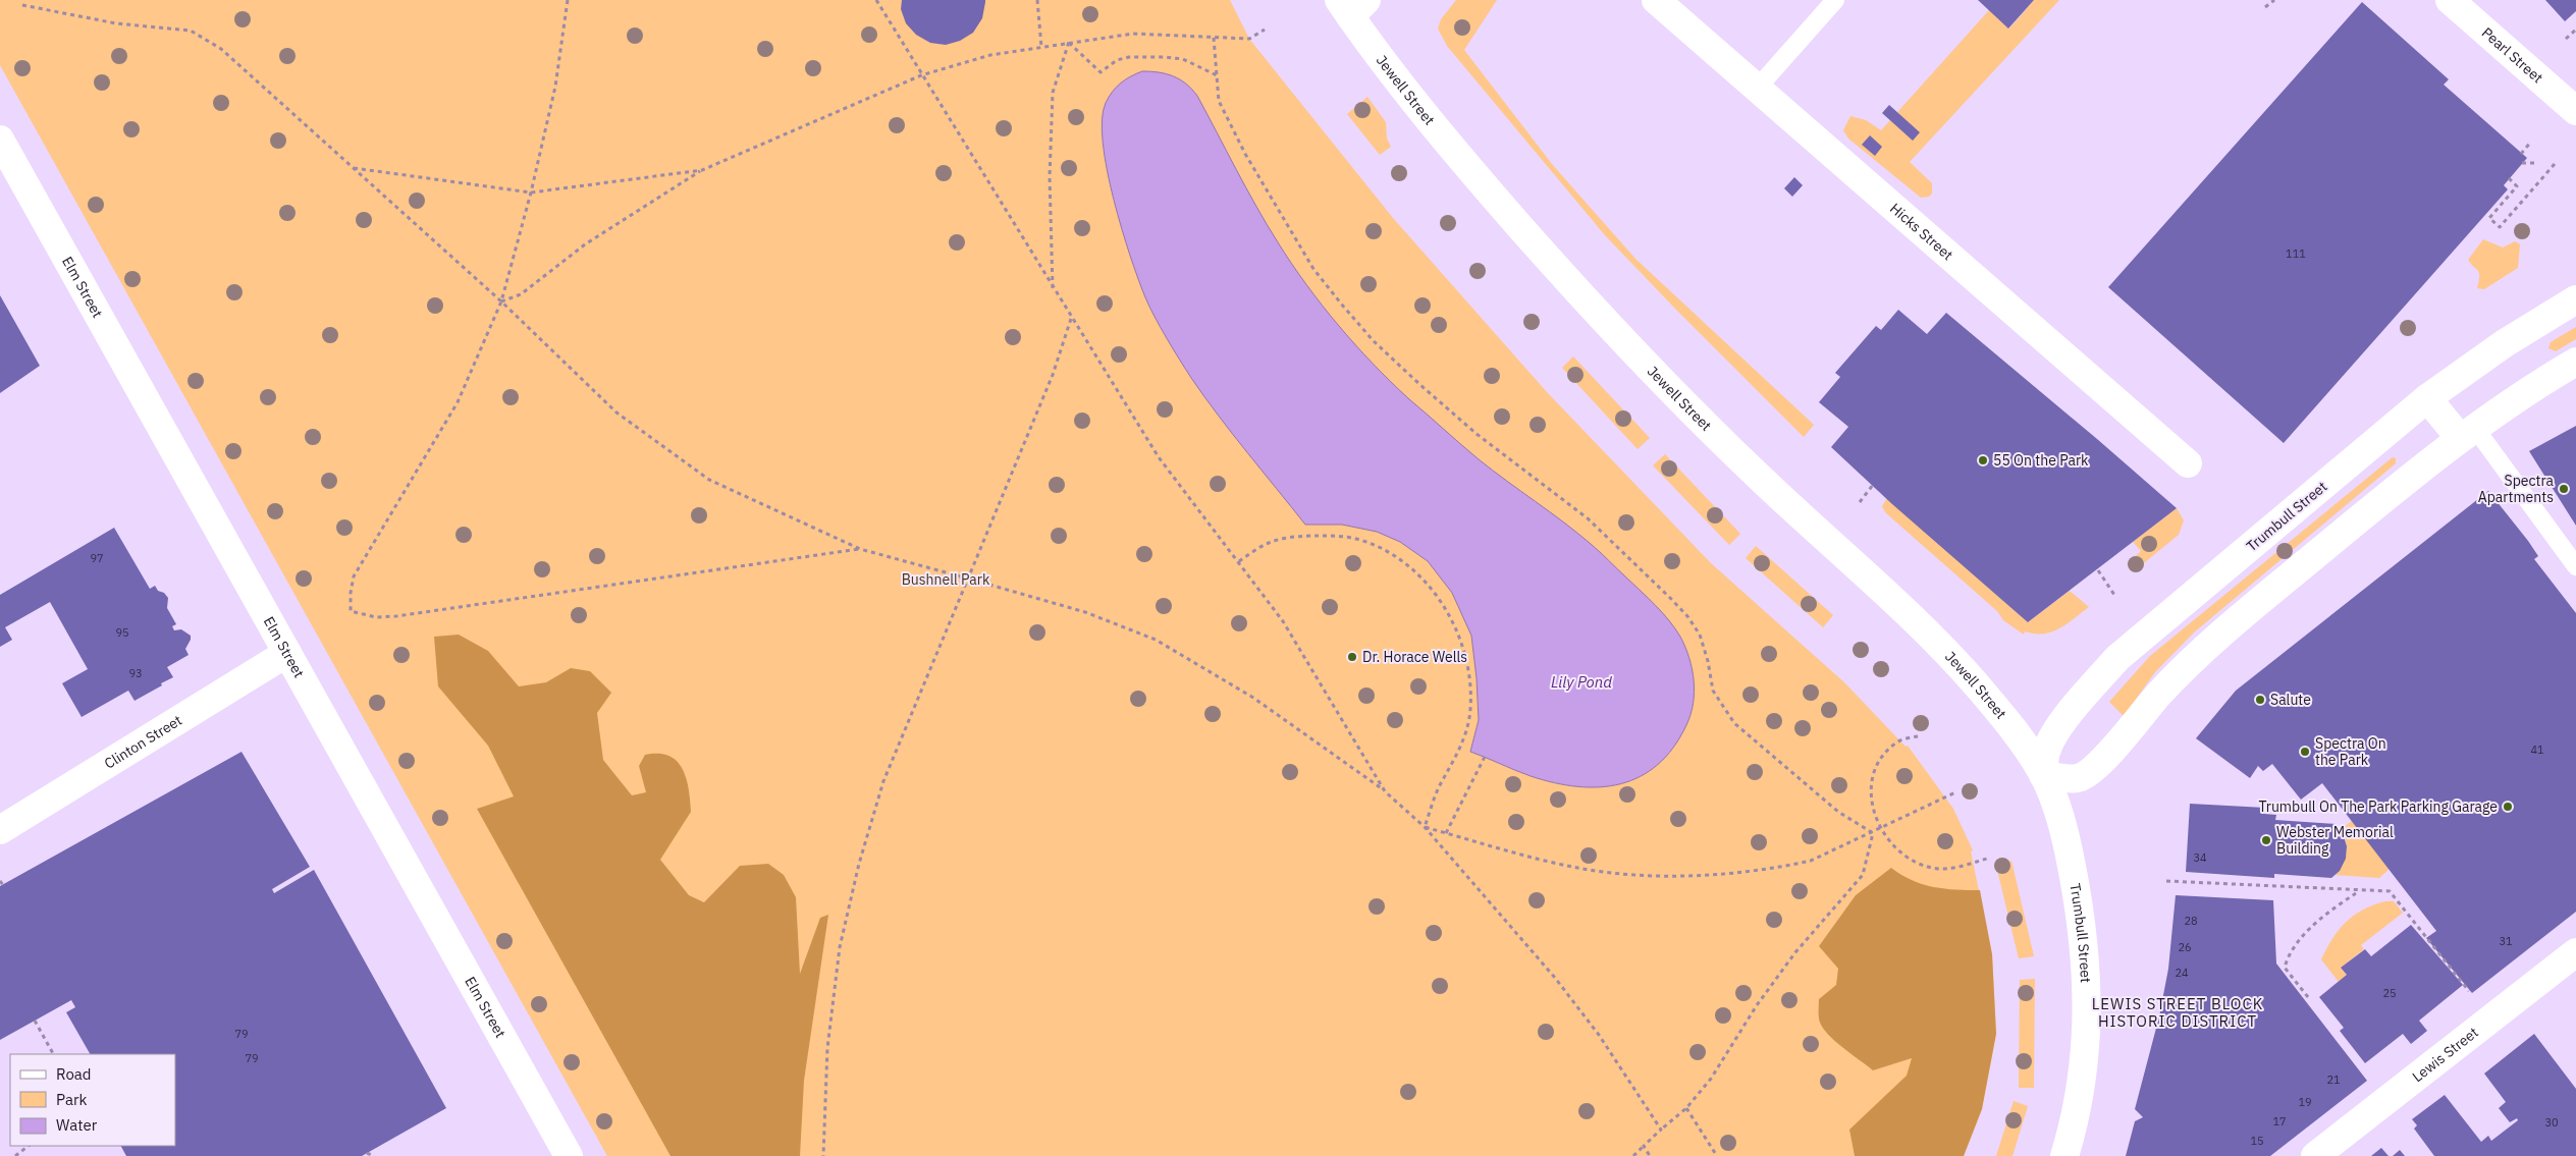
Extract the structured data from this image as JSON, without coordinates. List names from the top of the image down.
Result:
{
  "streets": {
    "main road": [
      "Pearl Street",
      "Jewell Street",
      "Hicks Street",
      "Elm Street",
      "Trumbull Street",
      "Clinton Street",
      "Lewis Street"
    ]
  },
  "crossings": [
    ["Jewell Street", "Trumbull Street"],
    ["Elm Street", "Clinton Street"]
  ],
  "districts": ["LEWIS STREET BLOCK HISTORIC DISTRICT"],
  "water": ["Lily Pond"],
  "parks": ["Bushnell Park"],
  "places": [
    "55 On the Park",
    "Spectra Apartments",
    "Dr. Horace Wells",
    "Salute",
    "Spectra On the Park",
    "Trumbull On The Park Parking Garage",
    "Webster Memorial Building"
  ],
  "house_numbers": [
    "111",
    "97",
    "95",
    "93",
    "41",
    "34",
    "28",
    "31",
    "26",
    "24",
    "25",
    "79",
    "79",
    "21",
    "19",
    "17",
    "30",
    "15"
  ],
  "legend": ["Road", "Park", "Water"]
}
